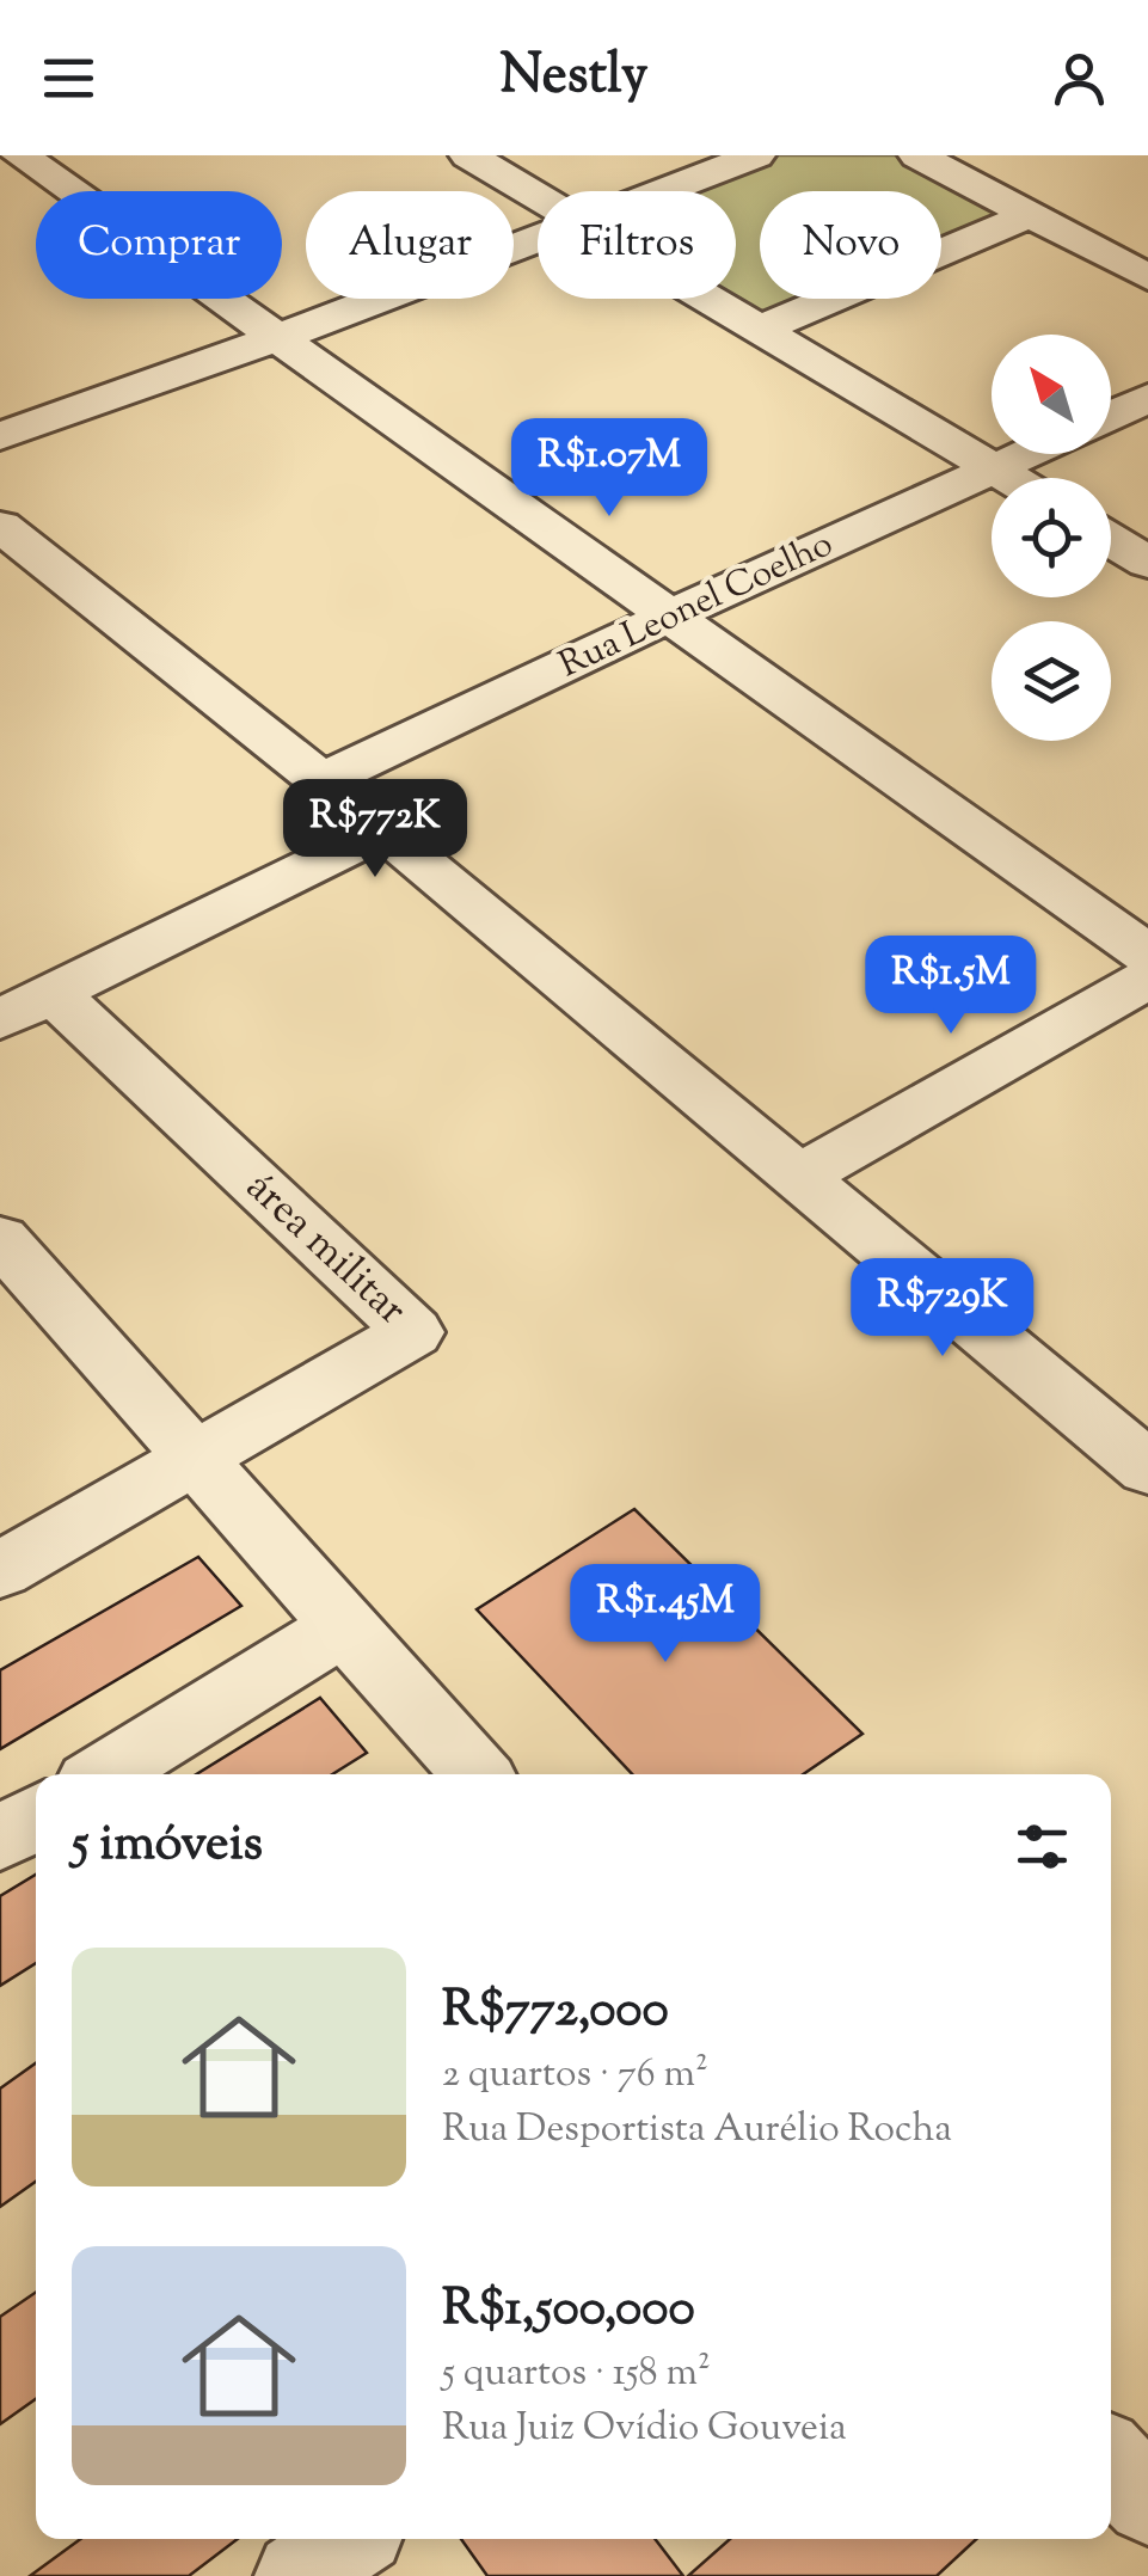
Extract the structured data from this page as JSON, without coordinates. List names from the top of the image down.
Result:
{
  "streets": {
    "street": ["Rua Leonel Coelho", "área militar"]
  },
  "north": "top left",
  "page": {
    "header": "Nestly",
    "chip": [
      "Comprar",
      "Alugar",
      "Filtros",
      "Novo"
    ],
    "price": [
      "R$1.07M",
      "R$772K",
      "R$1.5M",
      "R$729K",
      "R$1.45M"
    ],
    "heading": "5 imóveis",
    "list": [
      {
        "name": "R$772,000",
        "note": "2 quartos · 76 m² · Rua Desportista Aurélio Rocha"
      },
      {
        "name": "R$1,500,000",
        "note": "5 quartos · 158 m² · Rua Juiz Ovídio Gouveia"
      }
    ]
  }
}
